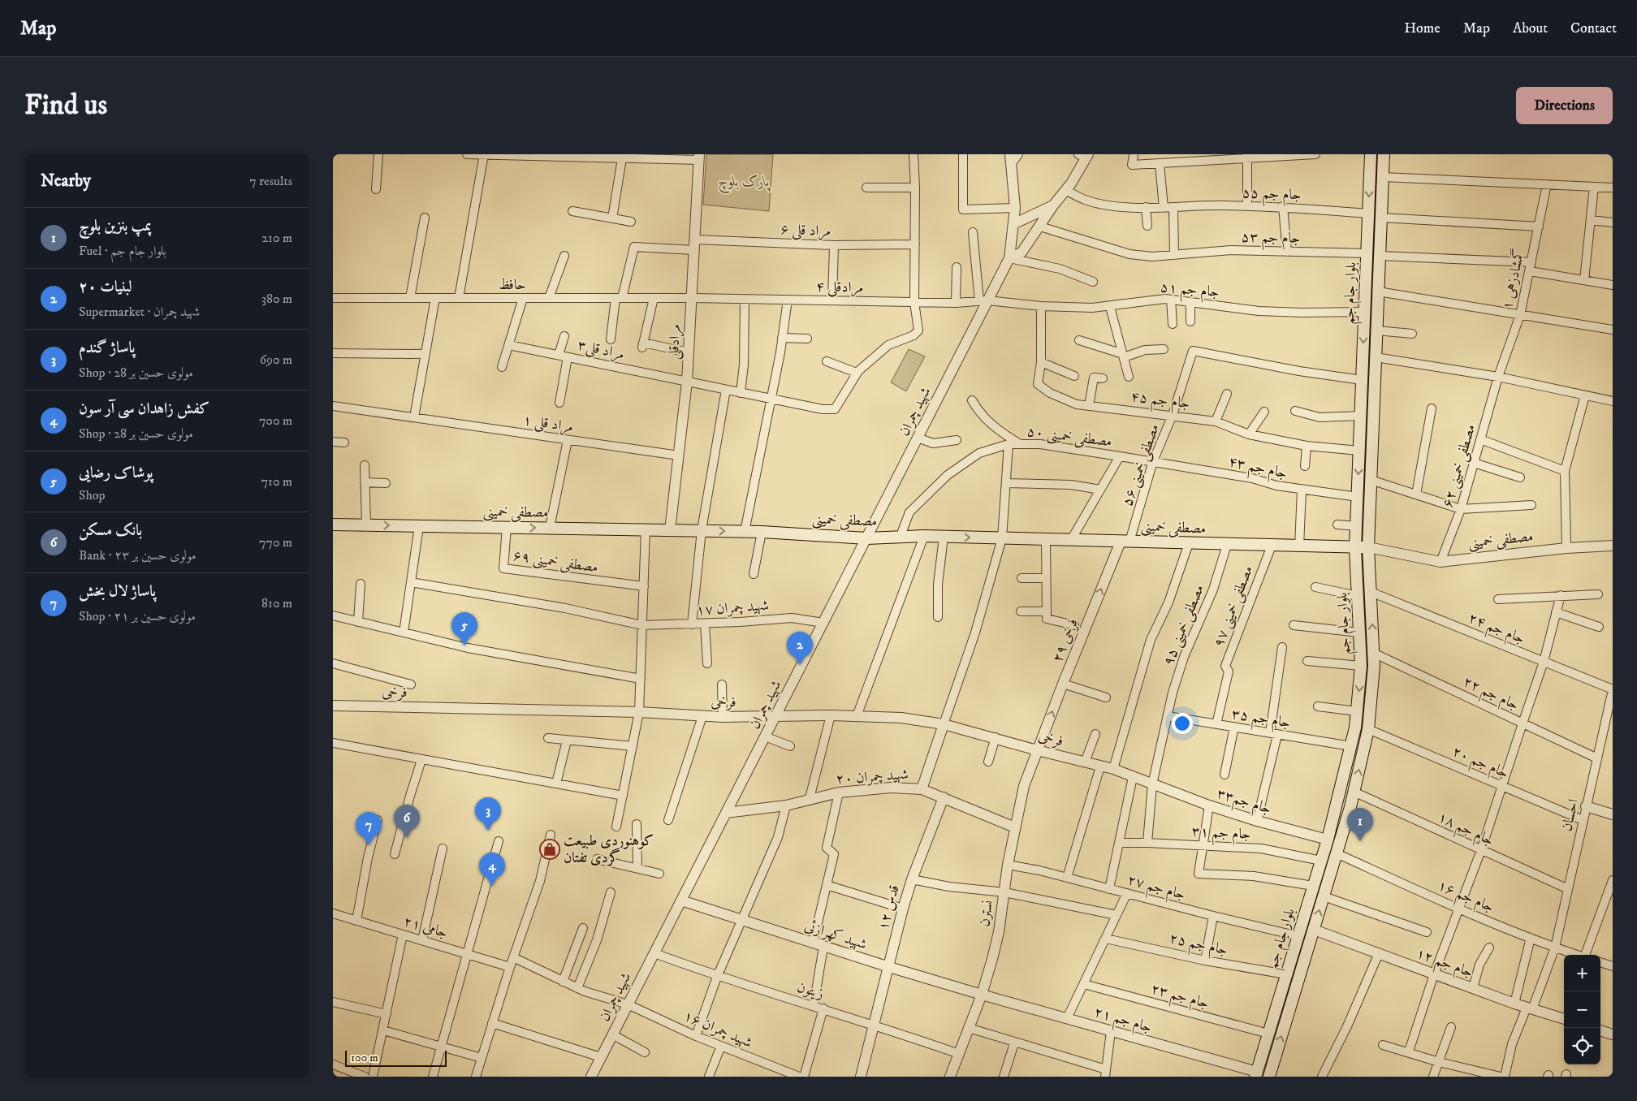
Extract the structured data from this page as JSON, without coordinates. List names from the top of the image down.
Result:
{
  "streets": {
    "main road": ["بلوار جام جم", "مصطفی خمینی"],
    "street": [
      "جام جم ۵۵",
      "مراد قلی ۶",
      "جام جم ۵۳",
      "گمشادزهی ۱",
      "حافظ",
      "مرادقلی ۴",
      "جام جم ۵۱",
      "مرادقلی",
      "مراد قلی۳",
      "جام جم ۴۵",
      "شهید چمران",
      "مراد قلی ۱",
      "مصطفی خمینی ۵۰",
      "مصطفی خمینی ۵۶",
      "مصطفی خمینی ۶۲",
      "جام جم ۴۳",
      "مصطفی خمینی ۶۹",
      "مصطفی خمینی ۹۷",
      "شهید چمران ۱۷",
      "مصطفی خمینی ۹۵",
      "جام جم ۲۴",
      "فرخی ۲۹",
      "فرخی",
      "جام جم ۲۲",
      "جام جم ۳۵",
      "جام جم ۲۰",
      "شهید چمران ۲۰",
      "جام جم۳۳",
      "احسان",
      "جام جم ۱۸",
      "جام جم ۳۱",
      "جام جم ۲۷",
      "جام جم ۱۶",
      "قدس ۱۲",
      "نسترن",
      "جامی ۲۱",
      "شهید کهرازئی",
      "جام جم ۲۵",
      "جام جم ۱۲",
      "زیتون",
      "جام جم ۲۳",
      "جام جم ۲۱",
      "شهید چمران ۱۶"
    ]
  },
  "crossings": [
    ["جام جم ۵۵", "بلوار جام جم"],
    ["جام جم ۵۵", "شهید چمران"],
    ["مراد قلی ۶", "مرادقلی"],
    ["جام جم ۵۳", "بلوار جام جم"],
    ["جام جم ۵۳", "شهید چمران"],
    ["گمشادزهی ۱", "مصطفی خمینی ۶۲"],
    ["حافظ", "مرادقلی ۴"],
    ["حافظ", "مرادقلی"],
    ["مرادقلی ۴", "جام جم ۵۱"],
    ["مرادقلی ۴", "مرادقلی"],
    ["مرادقلی ۴", "شهید چمران"],
    ["جام جم ۵۱", "بلوار جام جم"],
    ["جام جم ۵۱", "جام جم ۴۵"],
    ["جام جم ۵۱", "شهید چمران"],
    ["بلوار جام جم", "جام جم ۴۵"],
    ["بلوار جام جم", "مصطفی خمینی ۵۶"],
    ["بلوار جام جم", "جام جم ۴۳"],
    ["بلوار جام جم", "مصطفی خمینی"],
    ["بلوار جام جم", "جام جم ۲۴"],
    ["بلوار جام جم", "جام جم ۲۲"],
    ["بلوار جام جم", "جام جم ۳۵"],
    ["بلوار جام جم", "جام جم ۲۰"],
    ["بلوار جام جم", "جام جم۳۳"],
    ["بلوار جام جم", "جام جم ۱۸"],
    ["بلوار جام جم", "جام جم ۳۱"],
    ["بلوار جام جم", "جام جم ۲۷"],
    ["بلوار جام جم", "جام جم ۱۶"],
    ["بلوار جام جم", "جام جم ۲۵"],
    ["بلوار جام جم", "جام جم ۱۲"],
    ["بلوار جام جم", "جام جم ۲۳"],
    ["بلوار جام جم", "جام جم ۲۱"],
    ["مرادقلی", "مراد قلی۳"],
    ["مرادقلی", "مراد قلی ۱"],
    ["مرادقلی", "مصطفی خمینی"],
    ["جام جم ۴۵", "مصطفی خمینی ۵۶"],
    ["شهید چمران", "مصطفی خمینی"],
    ["شهید چمران", "شهید چمران ۱۷"],
    ["شهید چمران", "فرخی"],
    ["شهید چمران", "شهید چمران ۲۰"],
    ["شهید چمران", "شهید کهرازئی"],
    ["شهید چمران", "زیتون"],
    ["شهید چمران", "شهید چمران ۱۶"],
    ["مصطفی خمینی ۵۰", "مصطفی خمینی ۵۶"],
    ["مصطفی خمینی ۵۰", "جام جم ۴۳"],
    ["مصطفی خمینی ۵۰", "مصطفی خمینی"],
    ["مصطفی خمینی ۵۶", "جام جم ۴۳"],
    ["مصطفی خمینی ۵۶", "مصطفی خمینی"],
    ["مصطفی خمینی ۵۶", "فرخی ۲۹"],
    ["مصطفی خمینی ۶۲", "مصطفی خمینی"],
    ["مصطفی خمینی", "مصطفی خمینی ۶۹"],
    ["مصطفی خمینی", "مصطفی خمینی ۹۷"],
    ["مصطفی خمینی", "مصطفی خمینی ۹۵"],
    ["مصطفی خمینی", "فرخی ۲۹"],
    ["مصطفی خمینی ۹۷", "جام جم ۳۵"],
    ["مصطفی خمینی ۹۵", "فرخی"],
    ["مصطفی خمینی ۹۵", "جام جم ۳۵"],
    ["مصطفی خمینی ۹۵", "جام جم۳۳"],
    ["مصطفی خمینی ۹۵", "جام جم ۳۱"],
    ["جام جم ۲۴", "احسان"],
    ["فرخی ۲۹", "فرخی"],
    ["فرخی ۲۹", "نسترن"],
    ["فرخی", "جام جم۳۳"],
    ["فرخی", "نسترن"],
    ["جام جم ۲۲", "احسان"],
    ["جام جم ۲۰", "احسان"],
    ["شهید چمران ۲۰", "قدس ۱۲"],
    ["شهید چمران ۲۰", "نسترن"],
    ["احسان", "جام جم ۱۸"],
    ["احسان", "جام جم ۱۶"],
    ["احسان", "جام جم ۱۲"],
    ["جام جم ۲۷", "نسترن"],
    ["قدس ۱۲", "شهید کهرازئی"],
    ["قدس ۱۲", "زیتون"],
    ["نسترن", "شهید کهرازئی"],
    ["نسترن", "زیتون"],
    ["نسترن", "جام جم ۲۱"],
    ["شهید کهرازئی", "جام جم ۲۱"]
  ],
  "parks": ["پارک بلوچ"],
  "places": {
    "shop": ["کوهنوردی طبیعت گردی تفتان"]
  },
  "scale_bar": "100 m",
  "page": {
    "header": "Map",
    "nav": [
      "Home",
      "Map",
      "About",
      "Contact"
    ],
    "buttons": "Directions",
    "title": "Find us",
    "heading": ["Nearby", "7 results"],
    "list": [
      {
        "mark": "1",
        "name": "پمپ بنزین بلوچ",
        "note": "Fuel · بلوار جام جم",
        "value": "210 m"
      },
      {
        "mark": "2",
        "name": "لبنیات ۲۰",
        "note": "Supermarket · شهید چمران",
        "value": "380 m"
      },
      {
        "mark": "3",
        "name": "پاساژ گندم",
        "note": "Shop · مولوی حسین بر 28",
        "value": "690 m"
      },
      {
        "mark": "4",
        "name": "کفش زاهدان سی آر سون",
        "note": "Shop · مولوی حسین بر 28",
        "value": "700 m"
      },
      {
        "mark": "5",
        "name": "پوشاک رضایی",
        "note": "Shop",
        "value": "710 m"
      },
      {
        "mark": "6",
        "name": "بانک مسکن",
        "note": "Bank · مولوی حسین بر ۲۳",
        "value": "770 m"
      },
      {
        "mark": "7",
        "name": "پاساژ لال بخش",
        "note": "Shop · مولوی حسین بر ۲۱",
        "value": "810 m"
      }
    ],
    "pins": [
      "5",
      "2",
      "3",
      "6",
      "1",
      "7",
      "4"
    ],
    "map_buttons": ["+", "−"],
    "scale": "100 m"
  }
}
